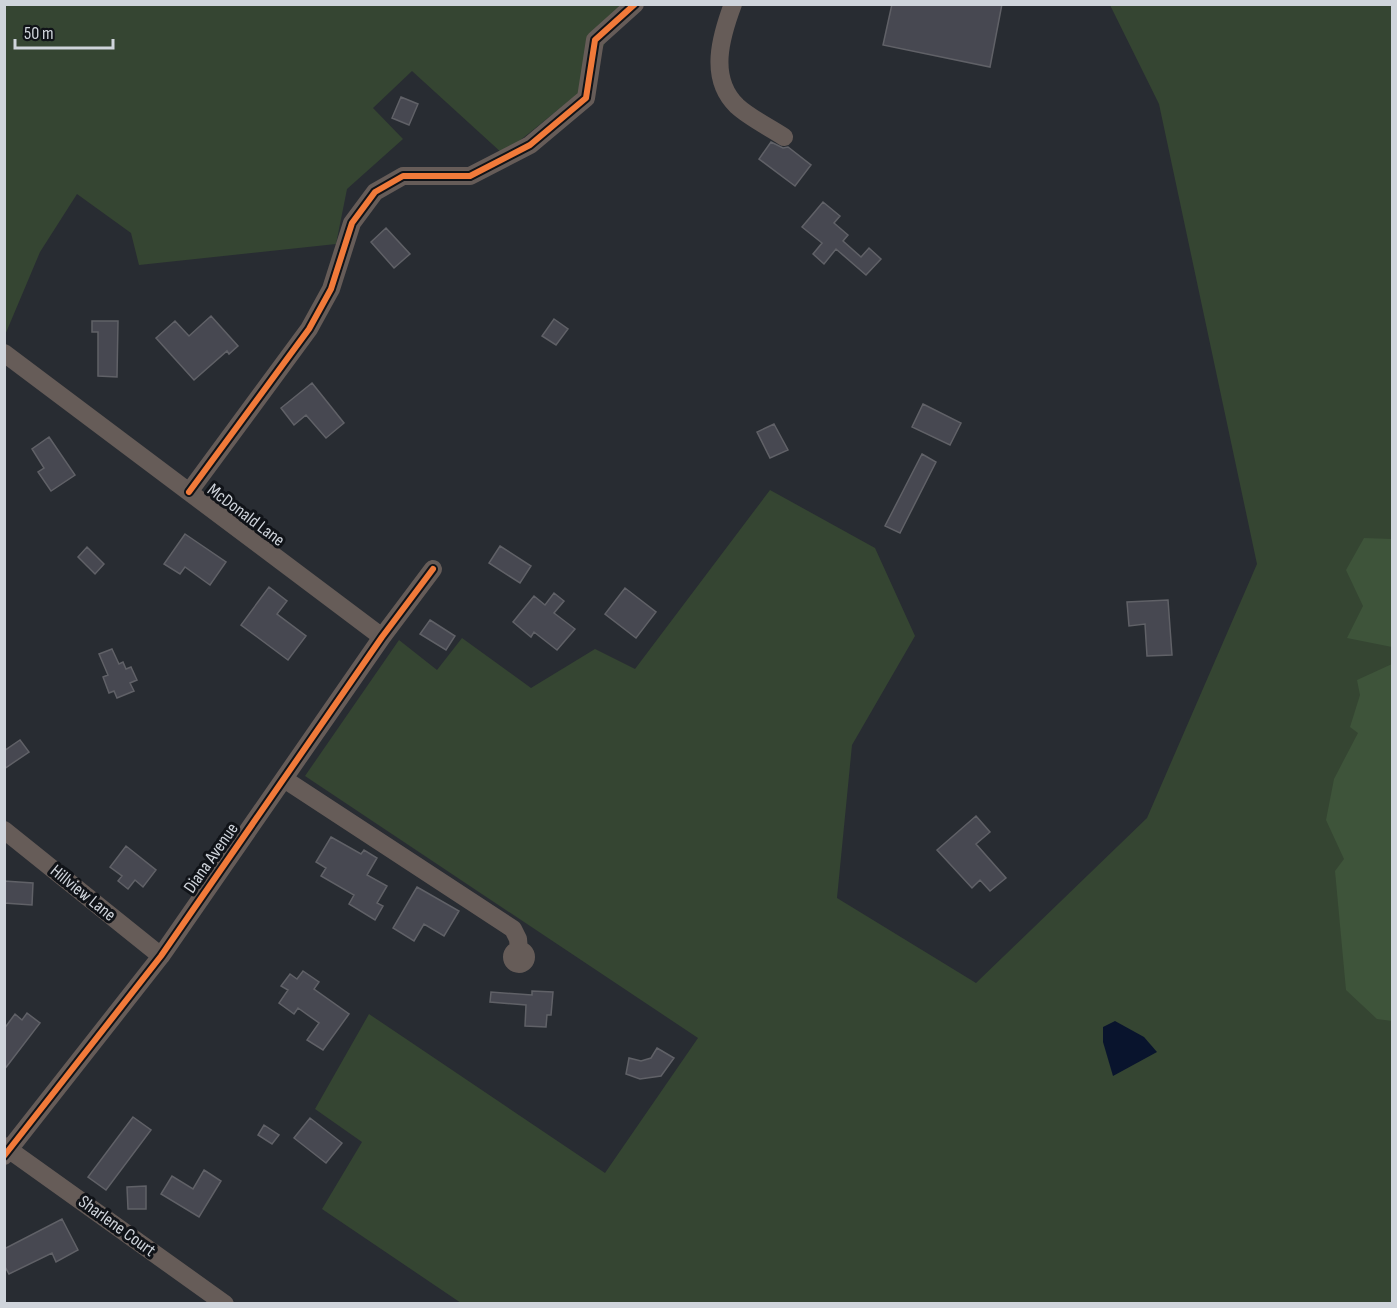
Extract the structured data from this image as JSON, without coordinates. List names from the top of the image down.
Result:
{
  "streets": {
    "street": [
      "McDonald Lane",
      "Diana Avenue",
      "Hillview Lane",
      "Sharlene Court"
    ]
  },
  "crossings": [
    ["McDonald Lane", "Diana Avenue"],
    ["Diana Avenue", "Hillview Lane"],
    ["Diana Avenue", "Sharlene Court"]
  ],
  "scale_bar": "50 m"
}
